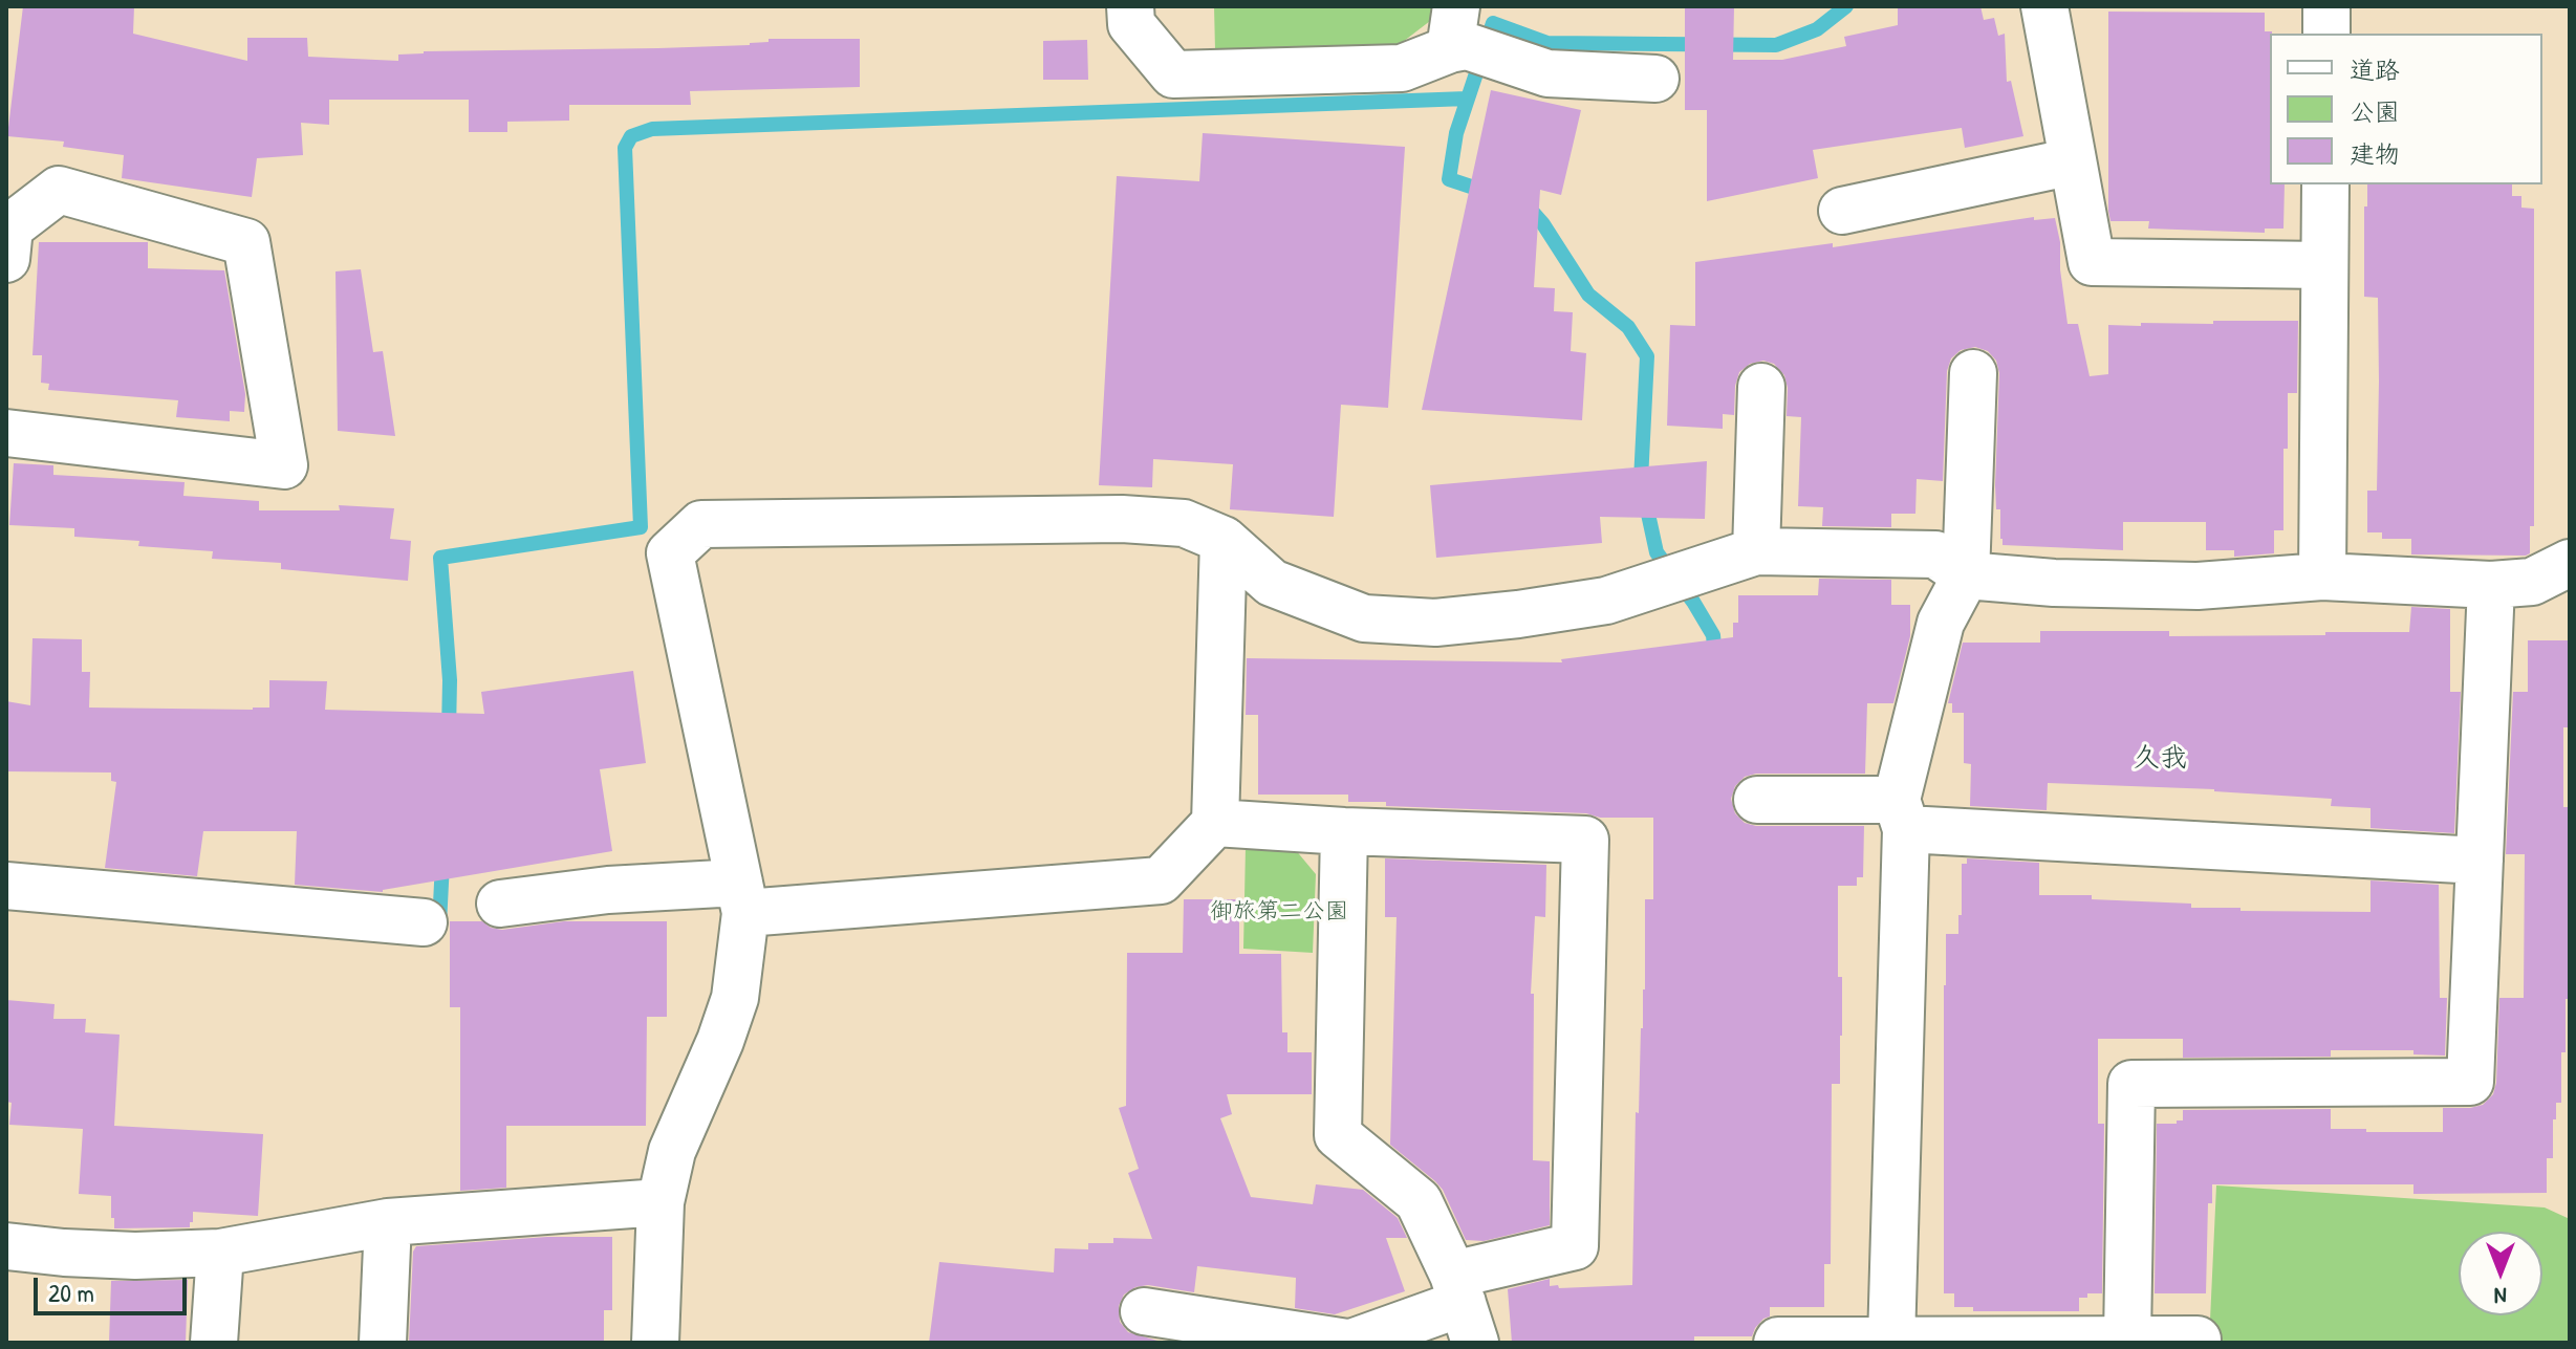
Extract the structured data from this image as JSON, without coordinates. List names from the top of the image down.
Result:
{
  "districts": ["久我"],
  "parks": ["御旅第二公園"],
  "legend": ["道路", "公園", "建物"],
  "scale_bar": "20 m",
  "north": "bottom"
}
